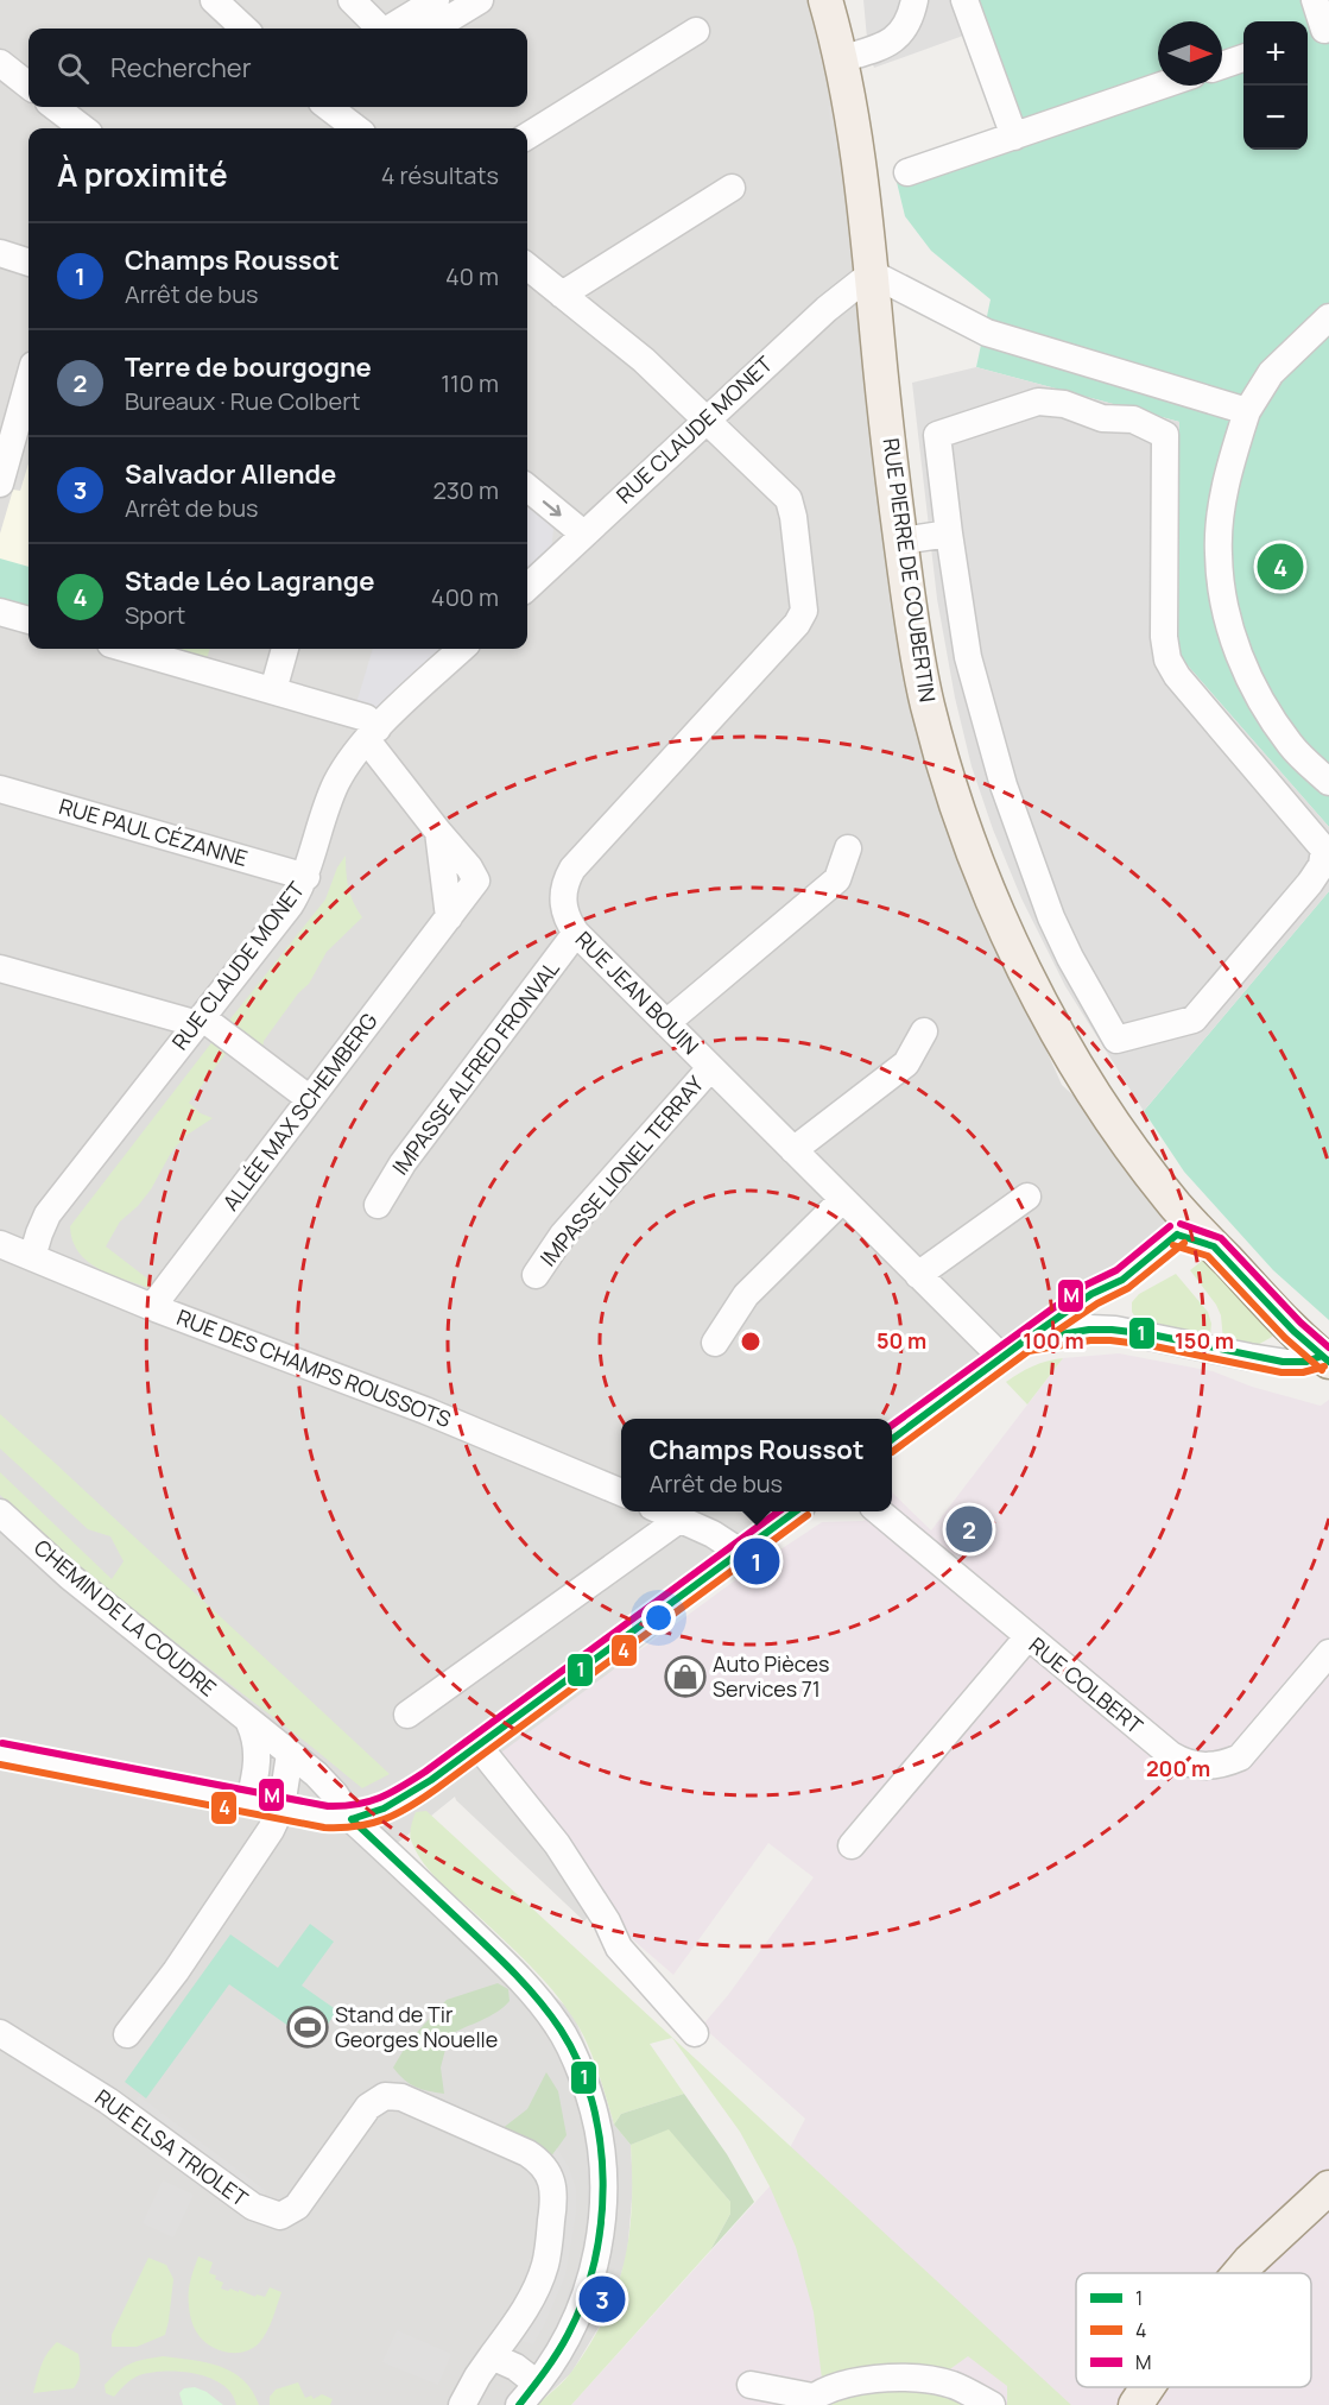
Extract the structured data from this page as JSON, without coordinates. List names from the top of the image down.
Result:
{
  "streets": {
    "main road": ["RUE PIERRE DE COUBERTIN"],
    "street": [
      "RUE CLAUDE MONET",
      "RUE PAUL CÉZANNE",
      "RUE JEAN BOUIN",
      "IMPASSE ALFRED FRONVAL",
      "ALLÉE MAX SCHEMBERG",
      "IMPASSE LIONEL TERRAY",
      "RUE DES CHAMPS ROUSSOTS",
      "CHEMIN DE LA COUDRE",
      "RUE COLBERT",
      "RUE ELSA TRIOLET"
    ]
  },
  "crossings": [
    ["RUE CLAUDE MONET", "RUE PIERRE DE COUBERTIN"],
    ["RUE CLAUDE MONET", "RUE PAUL CÉZANNE"],
    ["RUE CLAUDE MONET", "RUE JEAN BOUIN"],
    ["RUE CLAUDE MONET", "ALLÉE MAX SCHEMBERG"],
    ["RUE CLAUDE MONET", "RUE DES CHAMPS ROUSSOTS"],
    ["RUE JEAN BOUIN", "IMPASSE ALFRED FRONVAL"],
    ["RUE JEAN BOUIN", "IMPASSE LIONEL TERRAY"],
    ["ALLÉE MAX SCHEMBERG", "RUE DES CHAMPS ROUSSOTS"]
  ],
  "places": {
    "shop": ["Auto Pièces Services 71"],
    "sports": ["Stand de Tir Georges Nouelle"]
  },
  "lines": ["transit line M", "transit line 1", "transit line 4"],
  "legend": ["1", "4", "M"],
  "north": "right",
  "page": {
    "map_buttons": ["+", "−"],
    "search": "Rechercher",
    "heading": ["À proximité", "4 résultats"],
    "list": [
      {
        "mark": "1",
        "name": "Champs Roussot",
        "note": "Arrêt de bus",
        "value": "40 m"
      },
      {
        "mark": "2",
        "name": "Terre de bourgogne",
        "note": "Bureaux · Rue Colbert",
        "value": "110 m"
      },
      {
        "mark": "3",
        "name": "Salvador Allende",
        "note": "Arrêt de bus",
        "value": "230 m"
      },
      {
        "mark": "4",
        "name": "Stade Léo Lagrange",
        "note": "Sport",
        "value": "400 m"
      }
    ],
    "pins": [
      "4",
      "2",
      "1",
      "3"
    ],
    "popup": ["Champs Roussot", "Arrêt de bus"]
  },
  "rings": [
    "50 m",
    "100 m",
    "150 m",
    "200 m"
  ]
}
